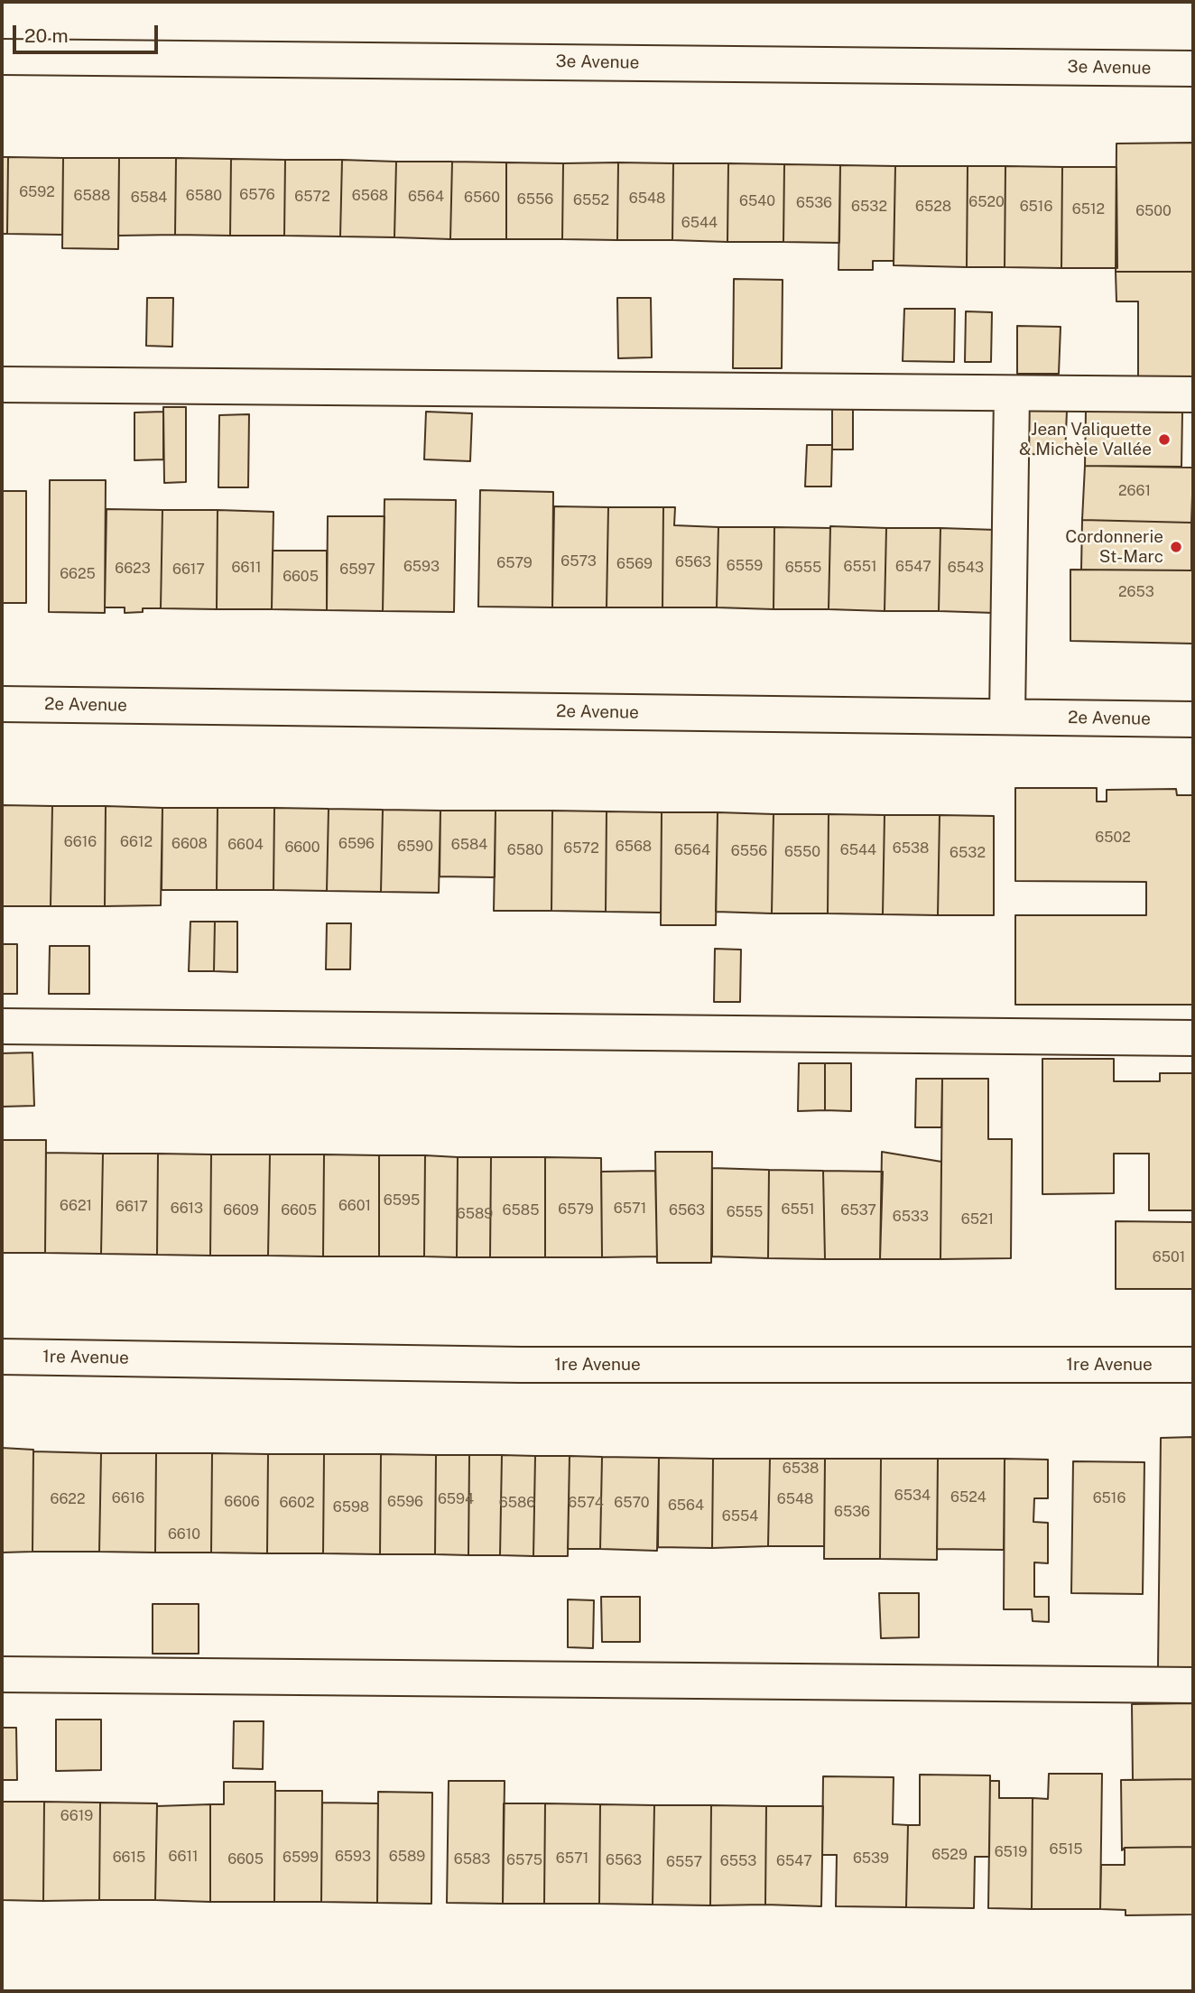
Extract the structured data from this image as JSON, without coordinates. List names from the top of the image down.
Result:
{
  "streets": {
    "street": ["3e Avenue", "2e Avenue", "1re Avenue"]
  },
  "places": ["Jean Valiquette & Michèle Vallée", "Cordonnerie St-Marc"],
  "house_numbers": [
    "6592",
    "6576",
    "6588",
    "6580",
    "6568",
    "6572",
    "6564",
    "6584",
    "6560",
    "6548",
    "6556",
    "6552",
    "6540",
    "6520",
    "6536",
    "6532",
    "6528",
    "6516",
    "6512",
    "6500",
    "6544",
    "2661",
    "6573",
    "6563",
    "6579",
    "6569",
    "6559",
    "6593",
    "6551",
    "6547",
    "6611",
    "6555",
    "6543",
    "6623",
    "6617",
    "6597",
    "6625",
    "6605",
    "2653",
    "6502",
    "6616",
    "6612",
    "6608",
    "6596",
    "6604",
    "6584",
    "6590",
    "6568",
    "6600",
    "6572",
    "6538",
    "6580",
    "6564",
    "6544",
    "6556",
    "6550",
    "6532",
    "6595",
    "6621",
    "6601",
    "6617",
    "6613",
    "6571",
    "6579",
    "6551",
    "6609",
    "6605",
    "6585",
    "6563",
    "6537",
    "6555",
    "6589",
    "6533",
    "6521",
    "6501",
    "6538",
    "6534",
    "6524",
    "6616",
    "6516",
    "6622",
    "6594",
    "6548",
    "6606",
    "6596",
    "6602",
    "6586",
    "6574",
    "6570",
    "6564",
    "6598",
    "6536",
    "6554",
    "6610",
    "6619",
    "6515",
    "6519",
    "6529",
    "6611",
    "6593",
    "6589",
    "6615",
    "6599",
    "6571",
    "6539",
    "6605",
    "6583",
    "6575",
    "6563",
    "6553",
    "6547",
    "6557"
  ],
  "scale_bar": "20 m"
}
